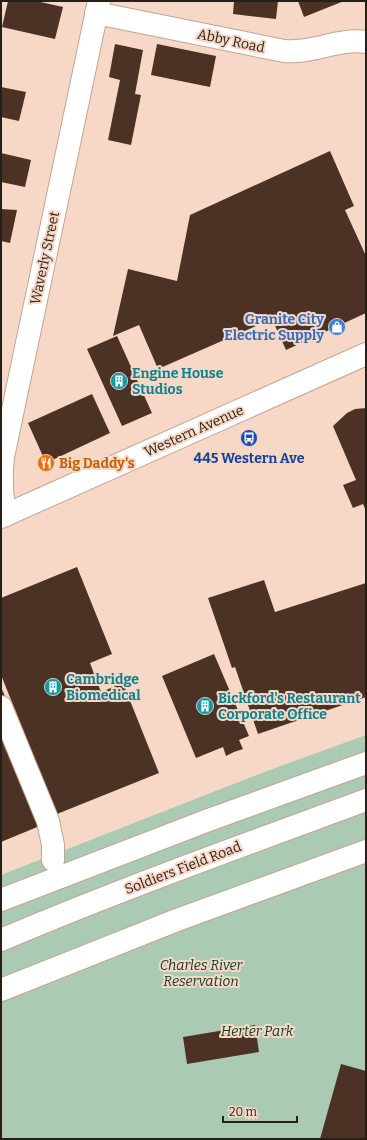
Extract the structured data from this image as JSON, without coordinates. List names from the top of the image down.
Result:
{
  "streets": {
    "main road": [
      "Abby Road",
      "Waverly Street",
      "Western Avenue",
      "Soldiers Field Road"
    ]
  },
  "crossings": [
    ["Abby Road", "Waverly Street"],
    ["Waverly Street", "Western Avenue"]
  ],
  "parks": ["Charles River Reservation", "Herter Park"],
  "places": {
    "shop": ["Granite City Electric Supply"],
    "building": ["Engine House Studios", "Cambridge Biomedical", "Bickford's Restaurant Corporate Office"],
    "bus stop": ["445 Western Ave"],
    "restaurant": ["Big Daddy's"]
  },
  "scale_bar": "20 m"
}
